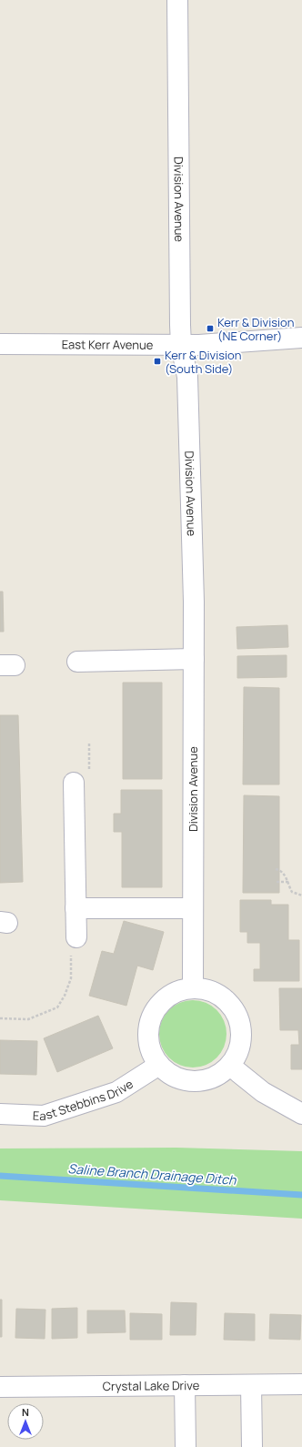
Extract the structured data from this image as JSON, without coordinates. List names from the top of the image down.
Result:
{
  "streets": {
    "street": [
      "Division Avenue",
      "East Kerr Avenue",
      "East Stebbins Drive",
      "Crystal Lake Drive"
    ]
  },
  "crossings": [
    ["Division Avenue", "East Kerr Avenue"],
    ["Division Avenue", "East Stebbins Drive"]
  ],
  "water": ["Saline Branch Drainage Ditch"],
  "places": {
    "transit": ["Kerr & Division (NE Corner)", "Kerr & Division (South Side)"]
  },
  "north": "top"
}
